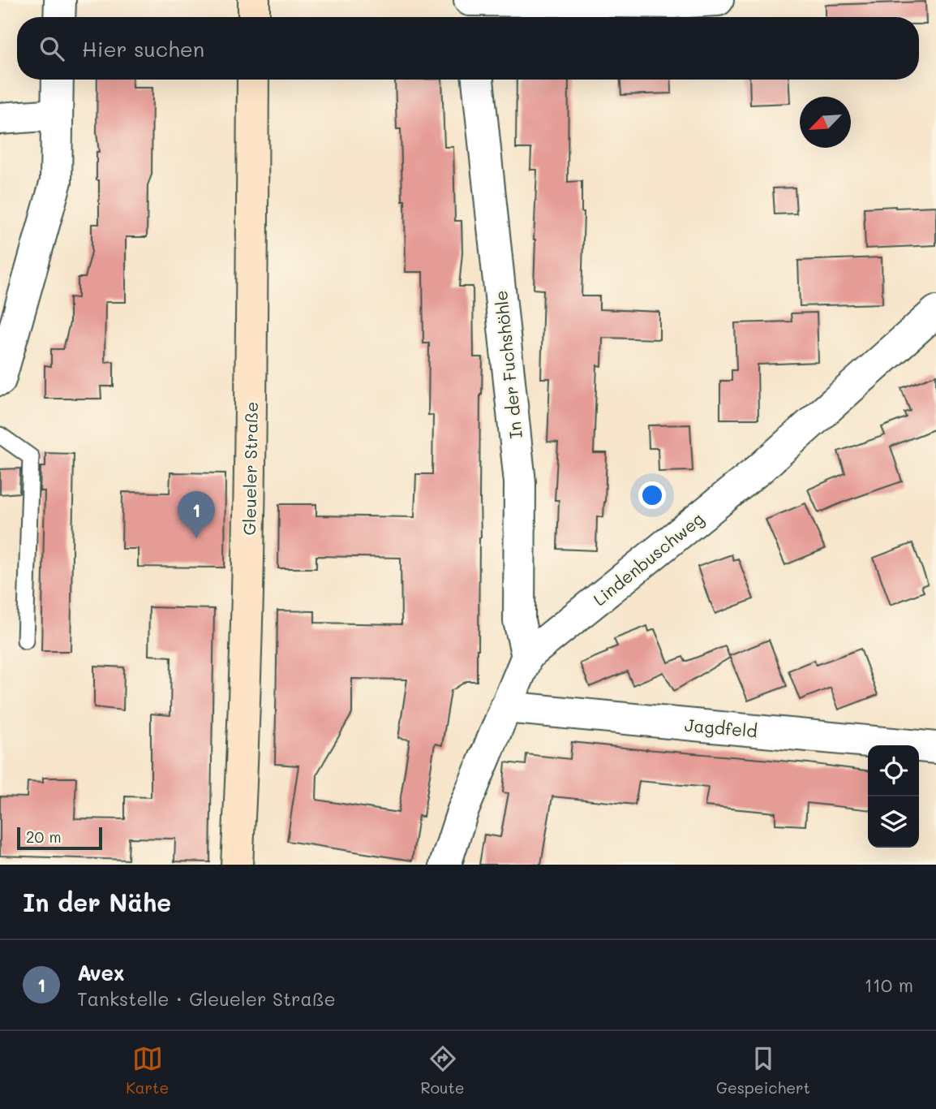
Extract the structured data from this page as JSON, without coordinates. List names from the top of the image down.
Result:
{
  "streets": {
    "street": [
      "In der Fuchshöhle",
      "Gleueler Straße",
      "Lindenbuschweg",
      "Jagdfeld"
    ]
  },
  "crossings": [
    ["In der Fuchshöhle", "Lindenbuschweg"],
    ["Lindenbuschweg", "Jagdfeld"]
  ],
  "scale_bar": "20 m",
  "north": "bottom left",
  "page": {
    "search": "Hier suchen",
    "pins": "1",
    "scale": "20 m",
    "heading": "In der Nähe",
    "list": [
      {
        "mark": "1",
        "name": "Avex",
        "note": "Tankstelle · Gleueler Straße",
        "value": "110 m"
      }
    ],
    "nav": ["Karte", "Route", "Gespeichert"]
  }
}
